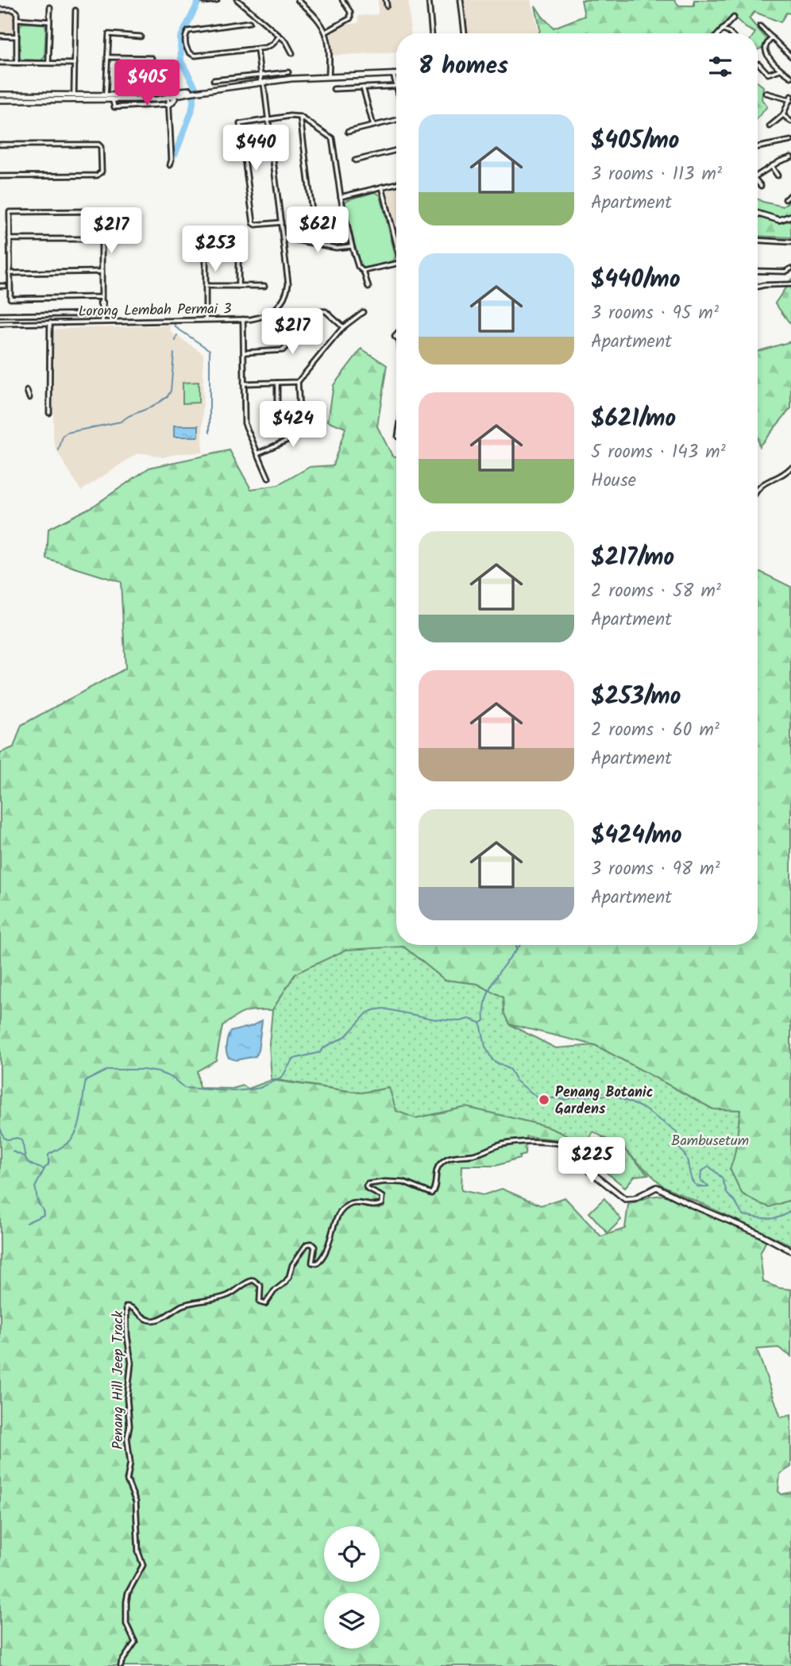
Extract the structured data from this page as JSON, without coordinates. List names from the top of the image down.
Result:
{
  "streets": {
    "street": ["Lorong Lembah Permai 3", "Penang Hill Jeep Track"]
  },
  "parks": ["Bambusetum"],
  "places": ["Penang Botanic Gardens"],
  "page": {
    "heading": "8 homes",
    "price": [
      "$405",
      "$440",
      "$621",
      "$217",
      "$253",
      "$217",
      "$424",
      "$225"
    ],
    "list": [
      {
        "name": "$405/mo",
        "note": "3 rooms · 113 m² · Apartment"
      },
      {
        "name": "$440/mo",
        "note": "3 rooms · 95 m² · Apartment"
      },
      {
        "name": "$621/mo",
        "note": "5 rooms · 143 m² · House"
      },
      {
        "name": "$217/mo",
        "note": "2 rooms · 58 m² · Apartment"
      },
      {
        "name": "$253/mo",
        "note": "2 rooms · 60 m² · Apartment"
      },
      {
        "name": "$424/mo",
        "note": "3 rooms · 98 m² · Apartment"
      }
    ]
  }
}
